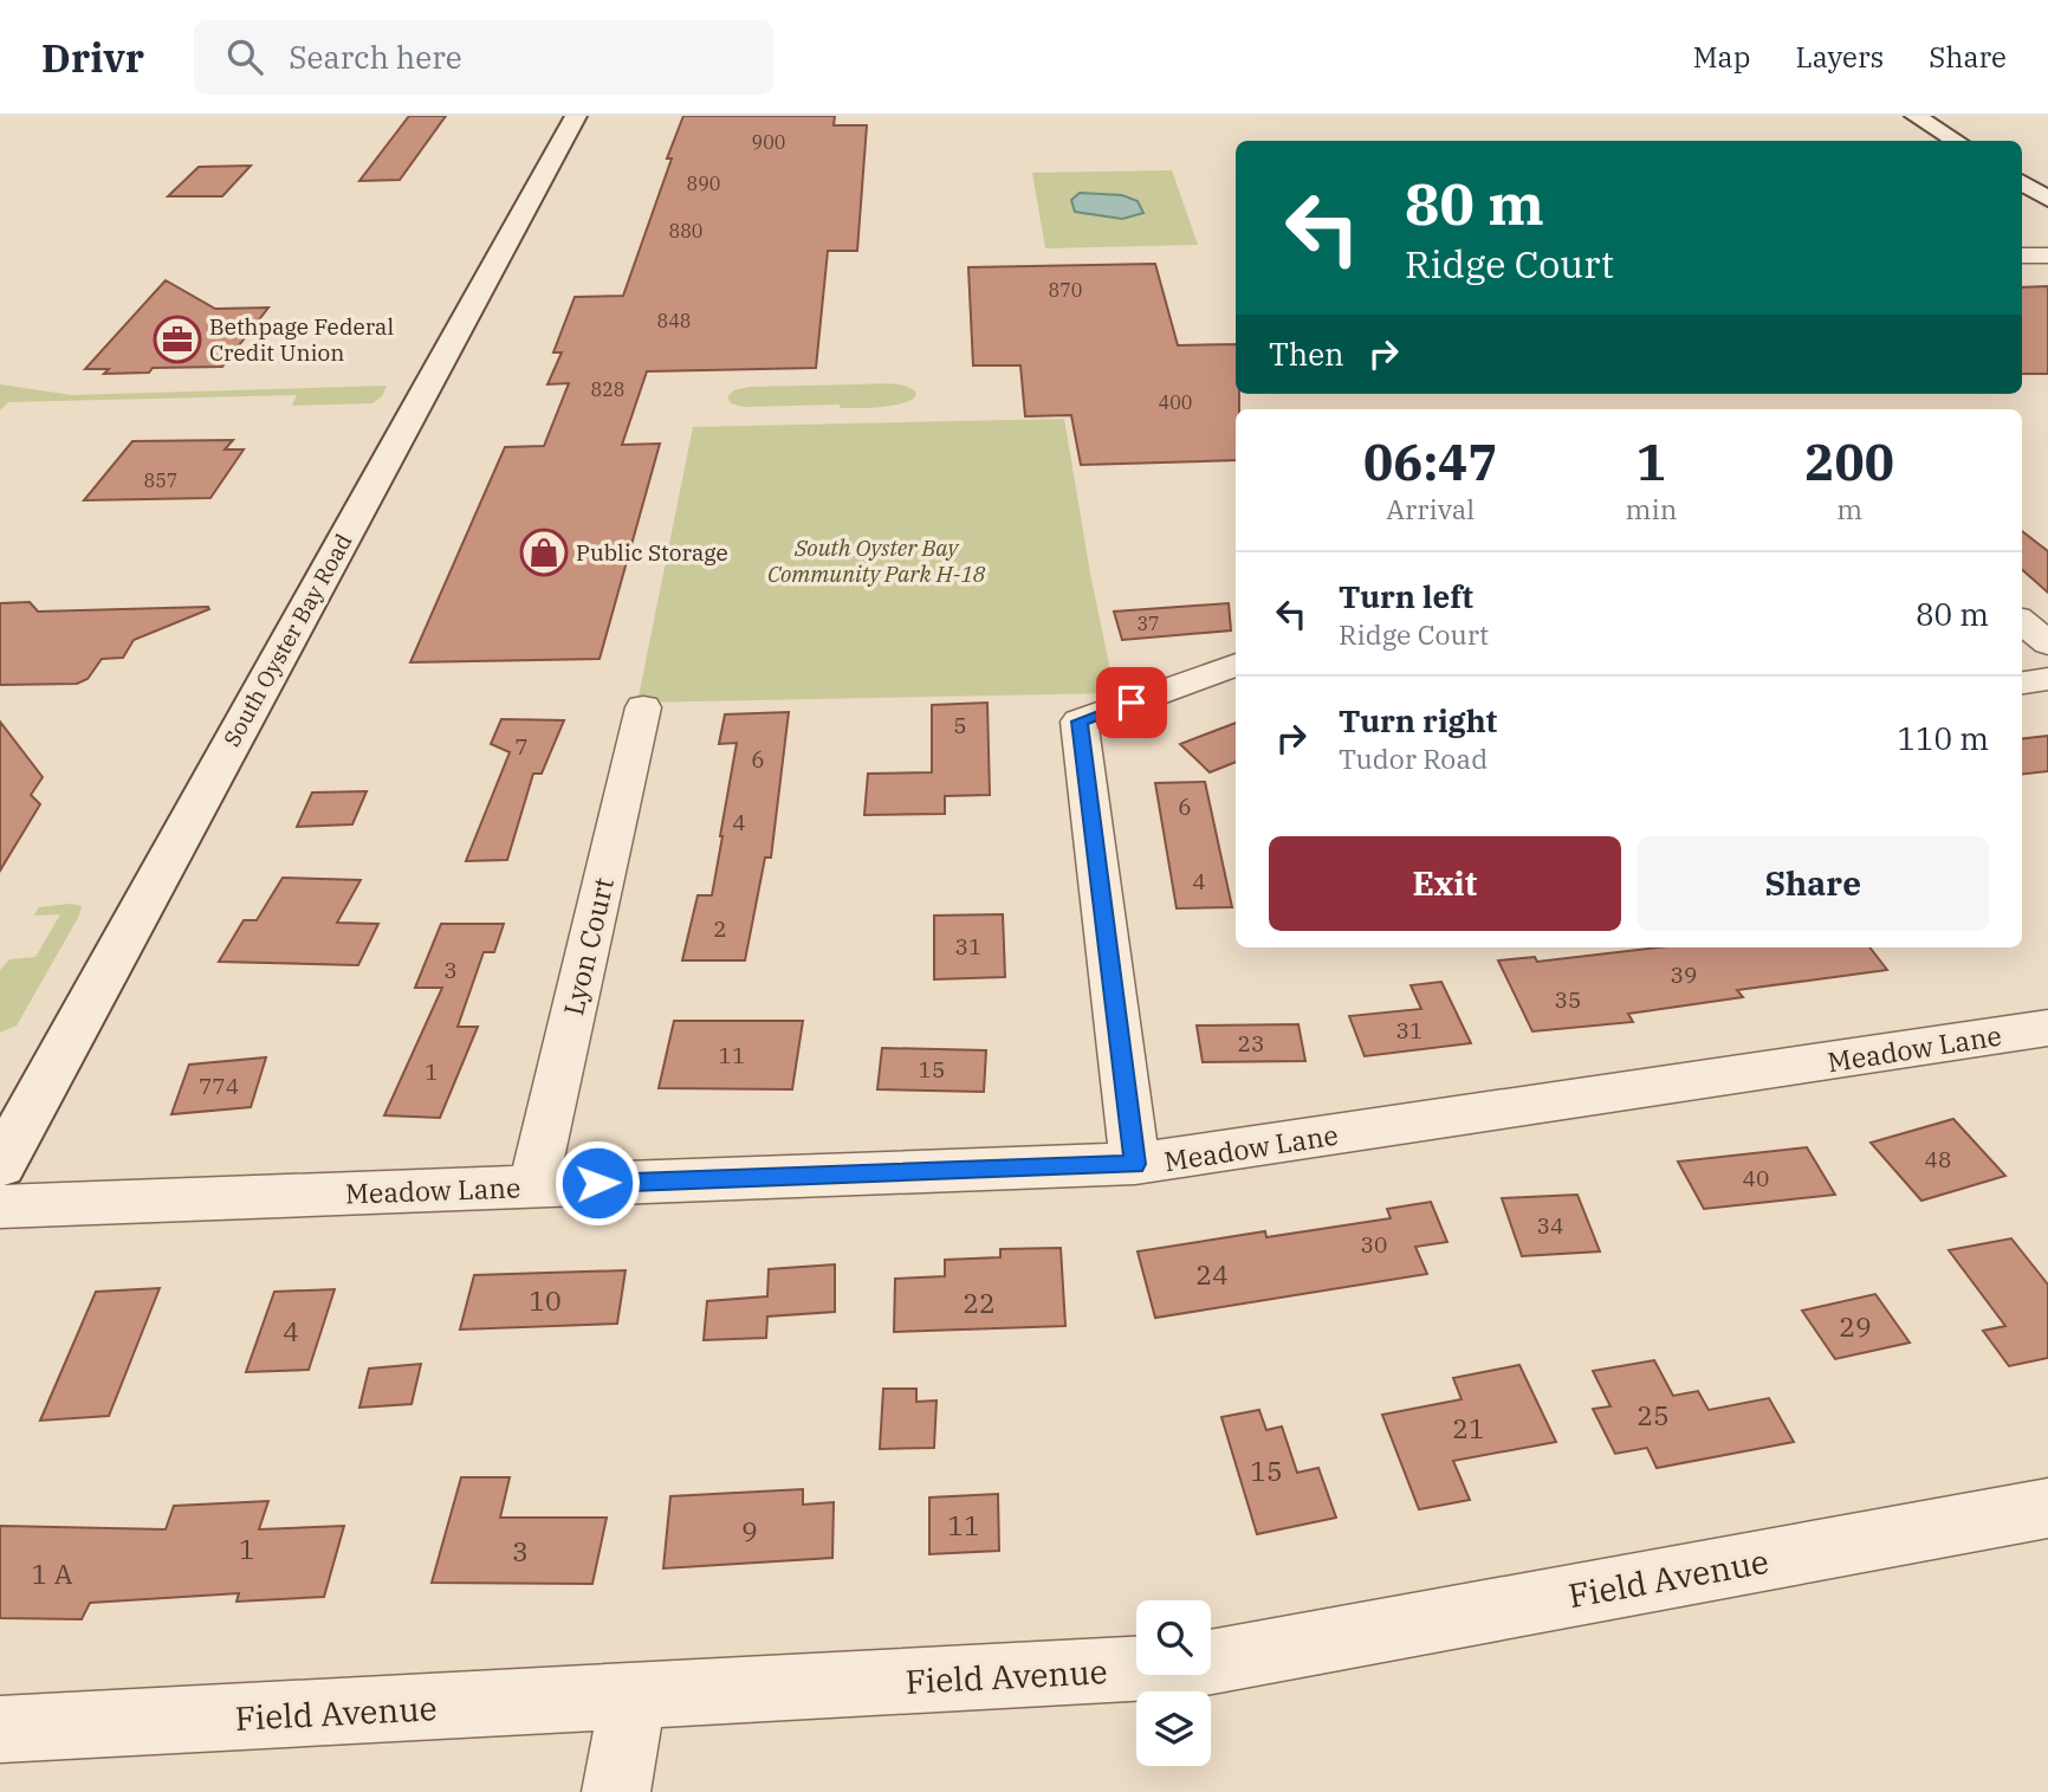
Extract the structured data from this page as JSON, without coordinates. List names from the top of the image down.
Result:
{
  "streets": {
    "main road": ["South Oyster Bay Road"],
    "street": ["Lyon Court", "Meadow Lane", "Field Avenue"]
  },
  "crossings": [
    ["Lyon Court", "Meadow Lane"]
  ],
  "parks": ["South Oyster Bay Community Park H-18"],
  "places": {
    "office": ["Bethpage Federal Credit Union"],
    "shop": ["Public Storage"]
  },
  "house_numbers": [
    "900",
    "890",
    "880",
    "870",
    "848",
    "828",
    "400",
    "857",
    "37",
    "5",
    "7",
    "6",
    "6",
    "4",
    "4",
    "2",
    "31",
    "3",
    "39",
    "35",
    "31",
    "23",
    "11",
    "15",
    "1",
    "774",
    "48",
    "40",
    "34",
    "30",
    "24",
    "10",
    "22",
    "29",
    "4",
    "25",
    "21",
    "15",
    "11",
    "9",
    "1",
    "3",
    "1 A"
  ],
  "page": {
    "header": "Drivr",
    "search": "Search here",
    "nav": ["Map", "Layers", "Share"],
    "turn": ["80 m", "Ridge Court"],
    "then": "Then",
    "eta": [
      "06:47",
      "Arrival",
      "1",
      "min",
      "200",
      "m"
    ],
    "list": [
      {
        "name": "Turn left",
        "note": "Ridge Court",
        "value": "80 m"
      },
      {
        "name": "Turn right",
        "note": "Tudor Road",
        "value": "110 m"
      }
    ],
    "buttons": ["Exit", "Share"]
  }
}
